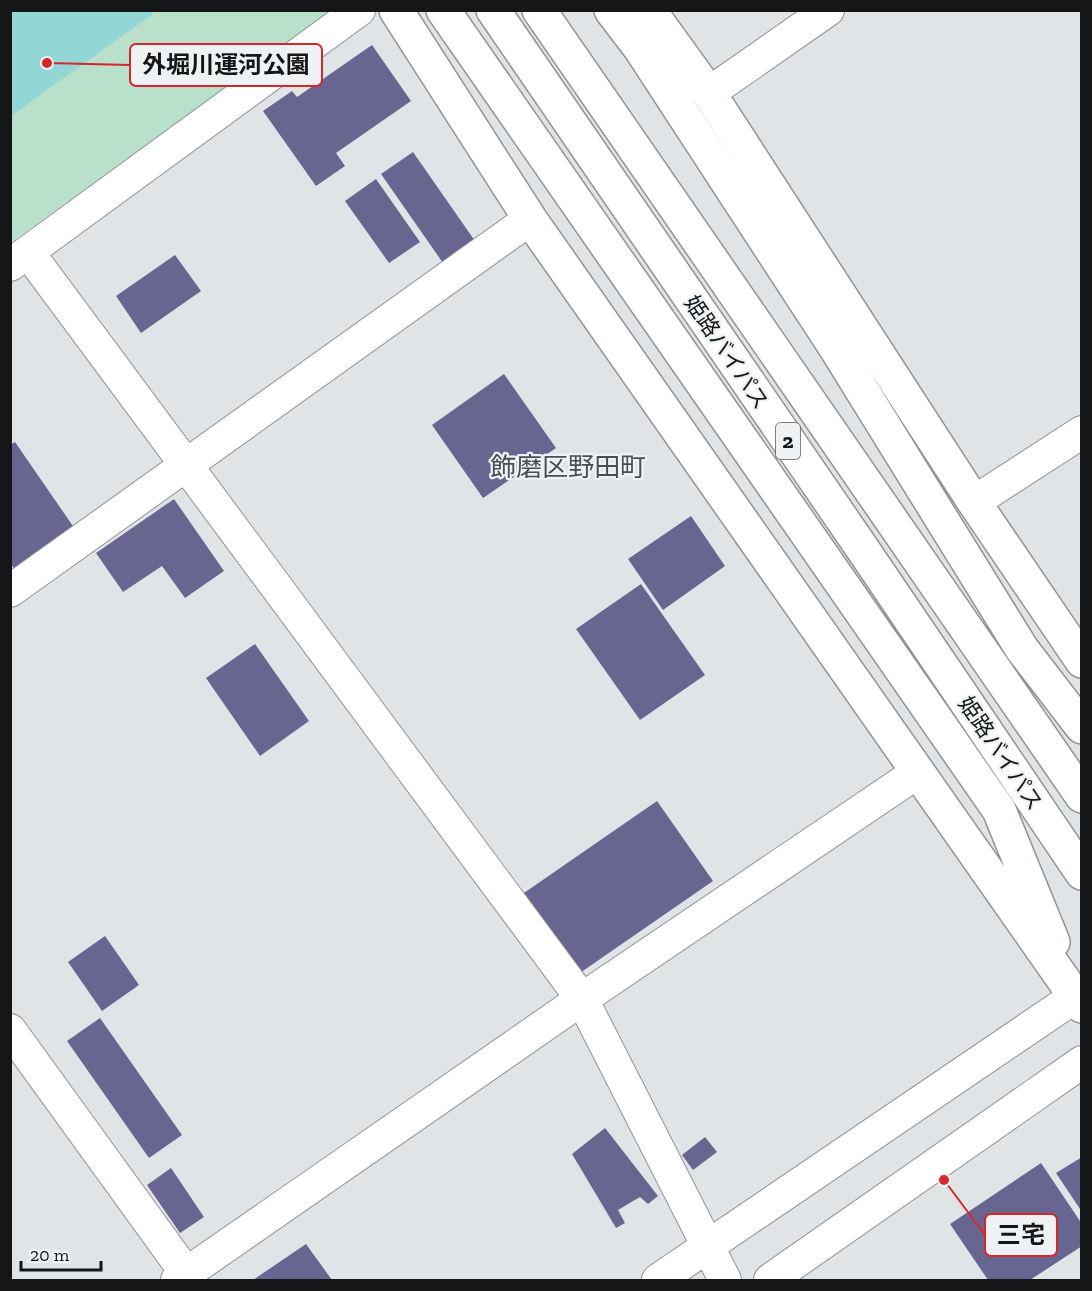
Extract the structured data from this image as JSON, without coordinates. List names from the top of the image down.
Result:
{
  "streets": {
    "highway": ["姫路バイパス", "2"]
  },
  "districts": ["飾磨区野田町"],
  "places": ["外堀川運河公園", "三宅"],
  "scale_bar": "20 m"
}
